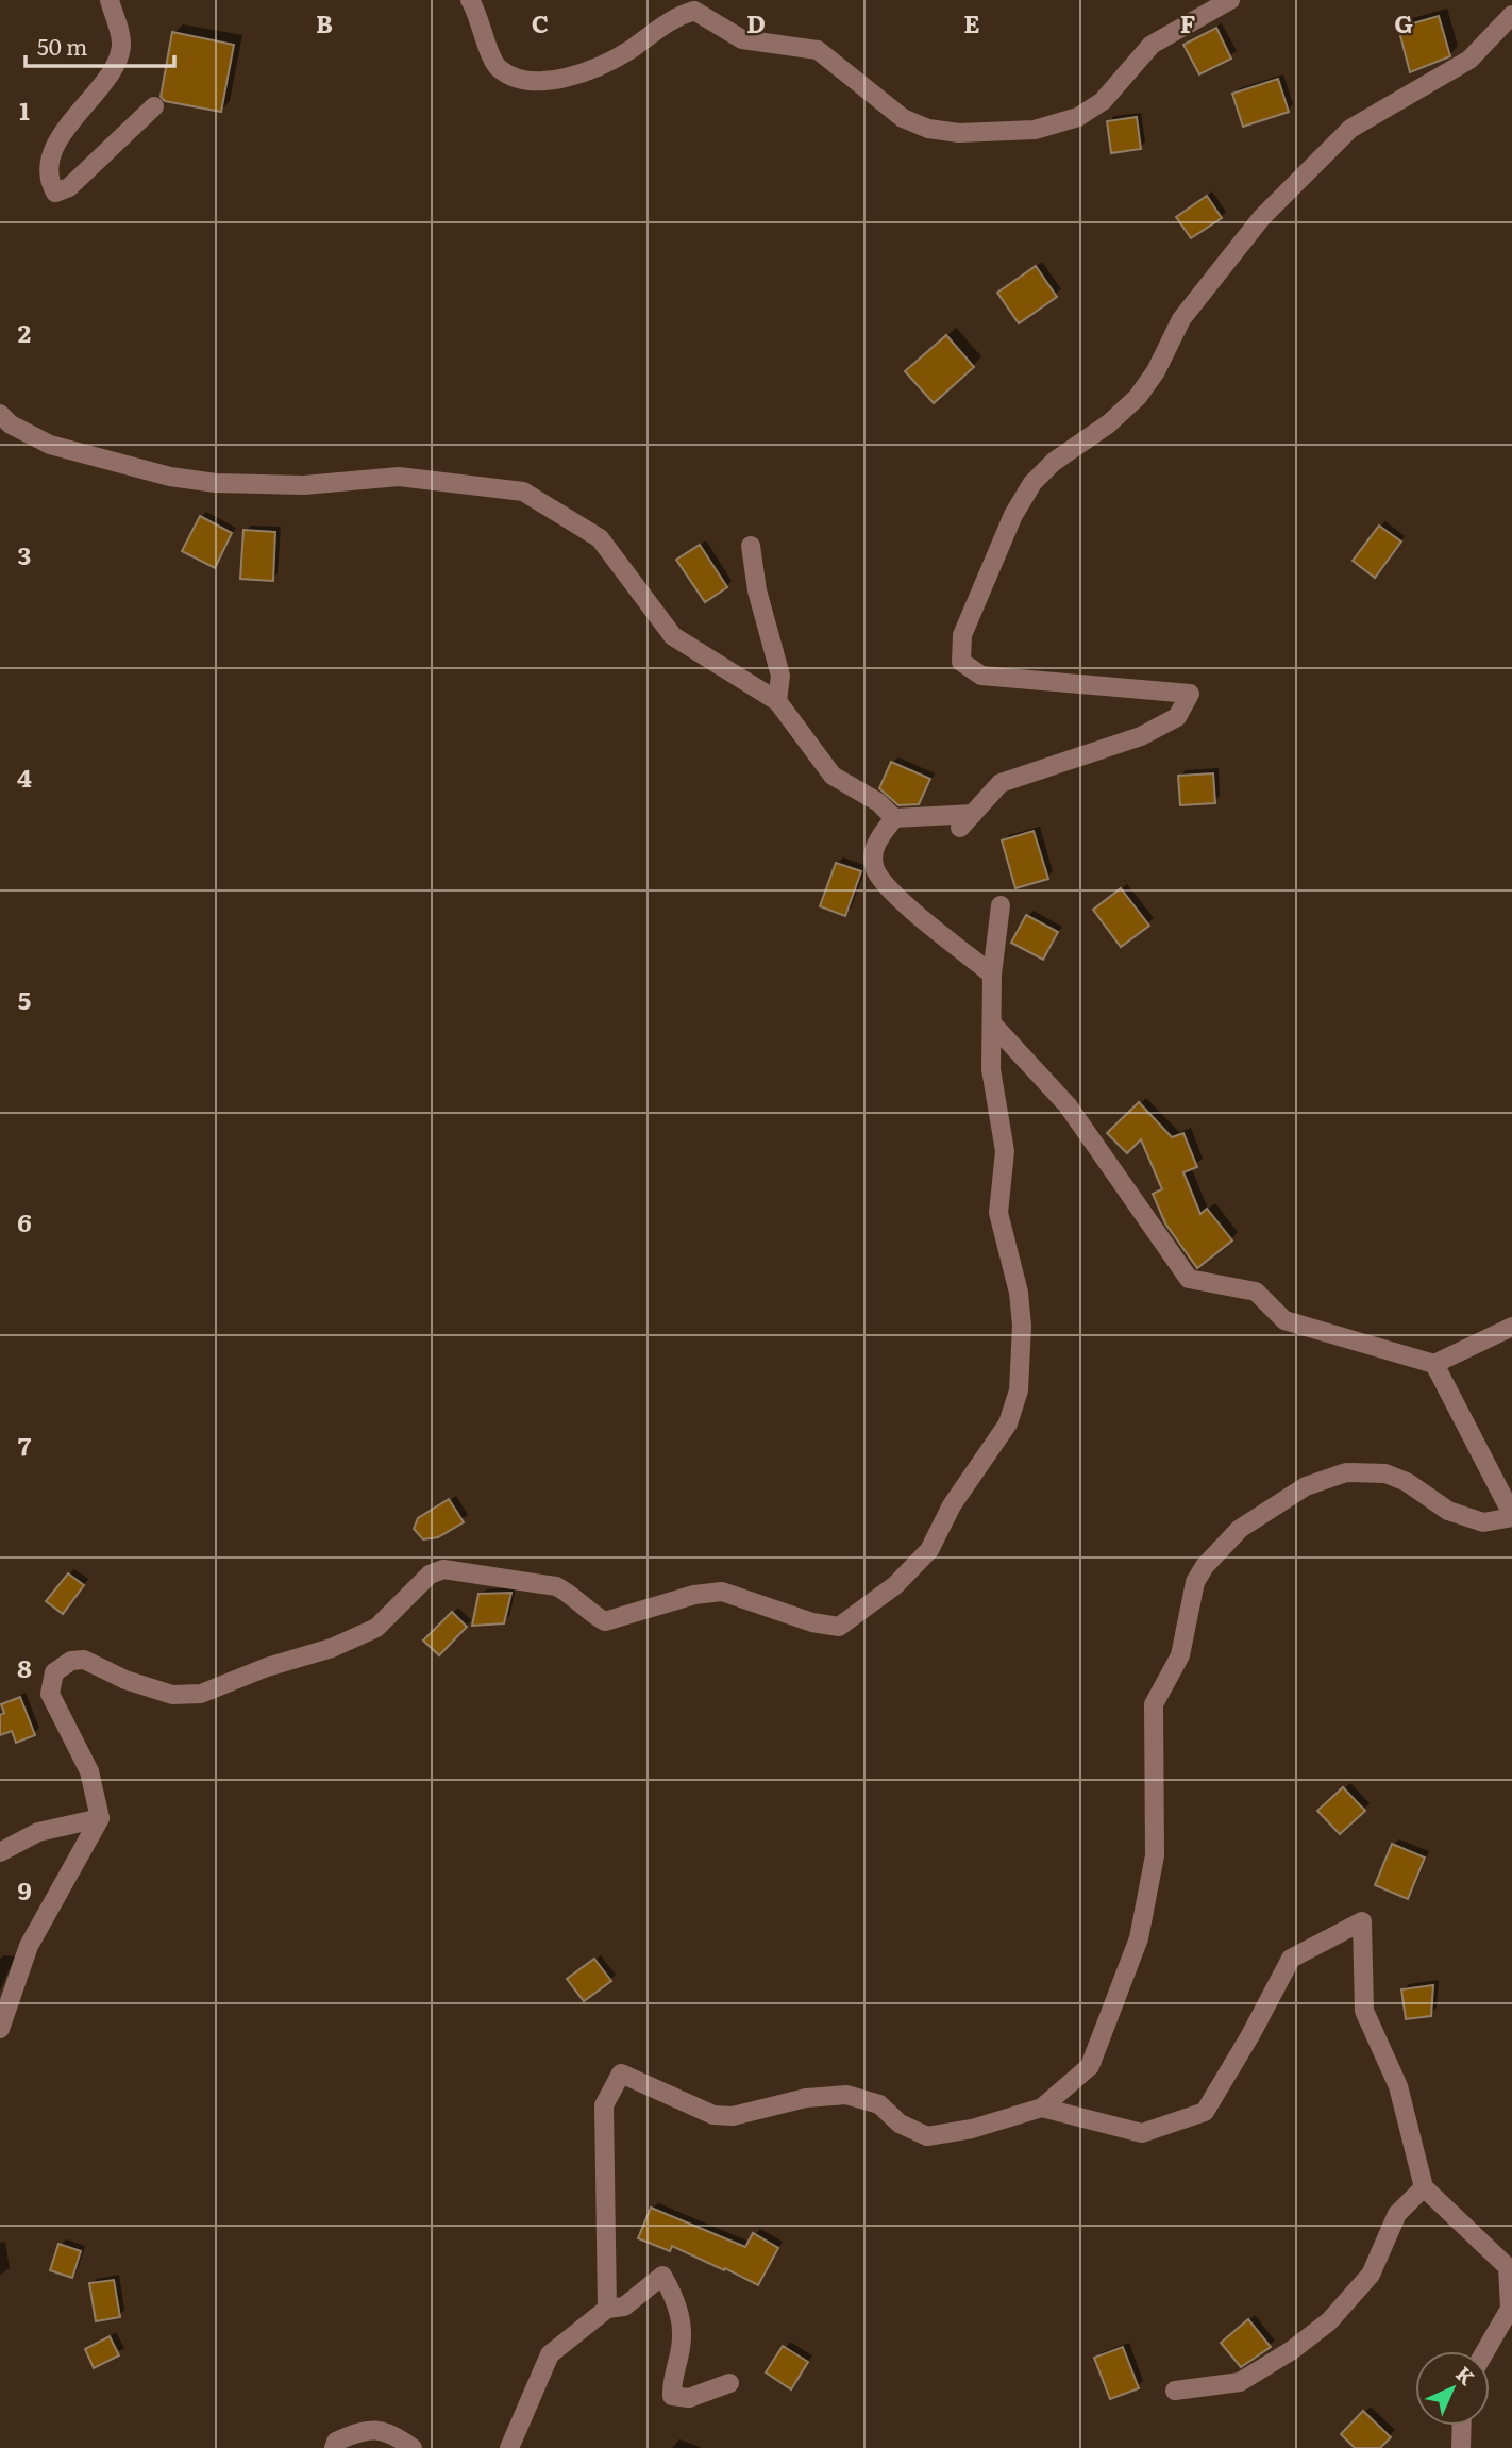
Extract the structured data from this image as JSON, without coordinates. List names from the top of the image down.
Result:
{
  "scale_bar": "50 m",
  "north": "top right",
  "grid": {
    "columns": [
      "B",
      "C",
      "D",
      "E",
      "F",
      "G"
    ],
    "rows": [
      "1",
      "2",
      "3",
      "4",
      "5",
      "6",
      "7",
      "8",
      "9"
    ]
  }
}
